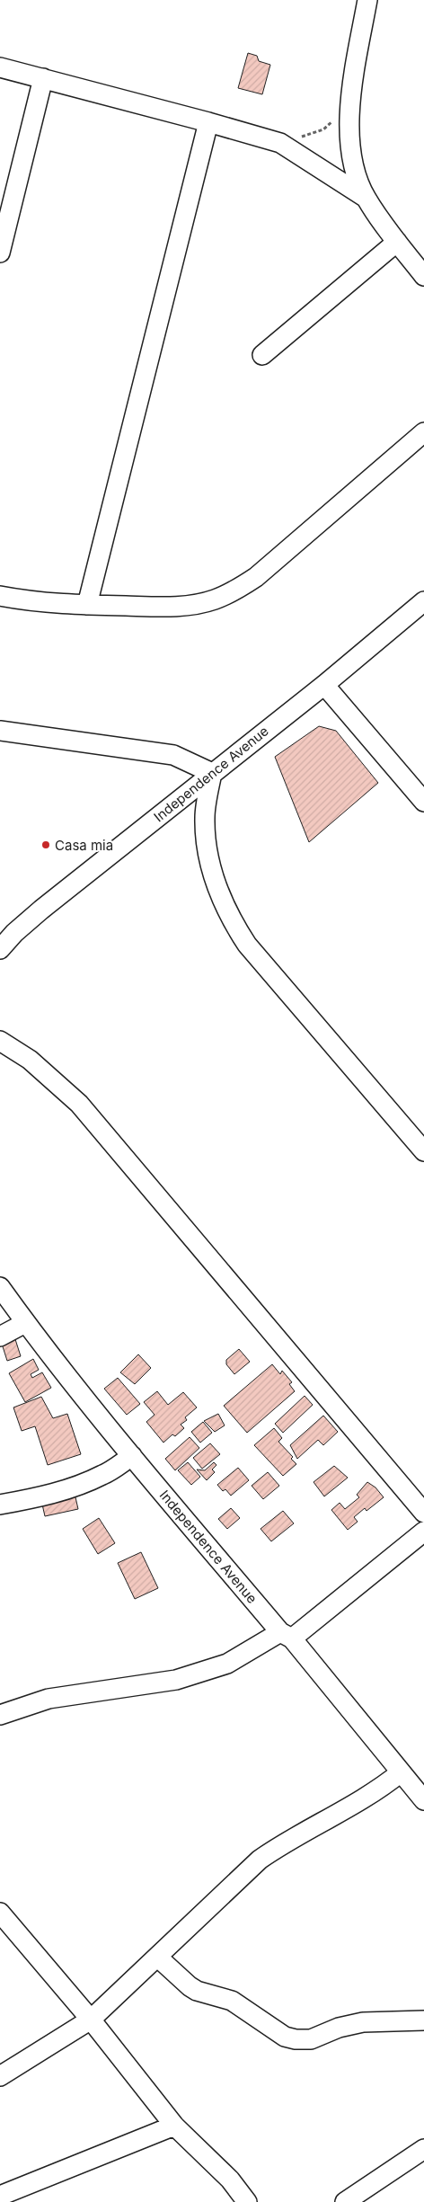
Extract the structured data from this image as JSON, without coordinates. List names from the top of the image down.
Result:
{
  "streets": {
    "street": ["Independence Avenue"]
  },
  "places": ["Casa mia"]
}
